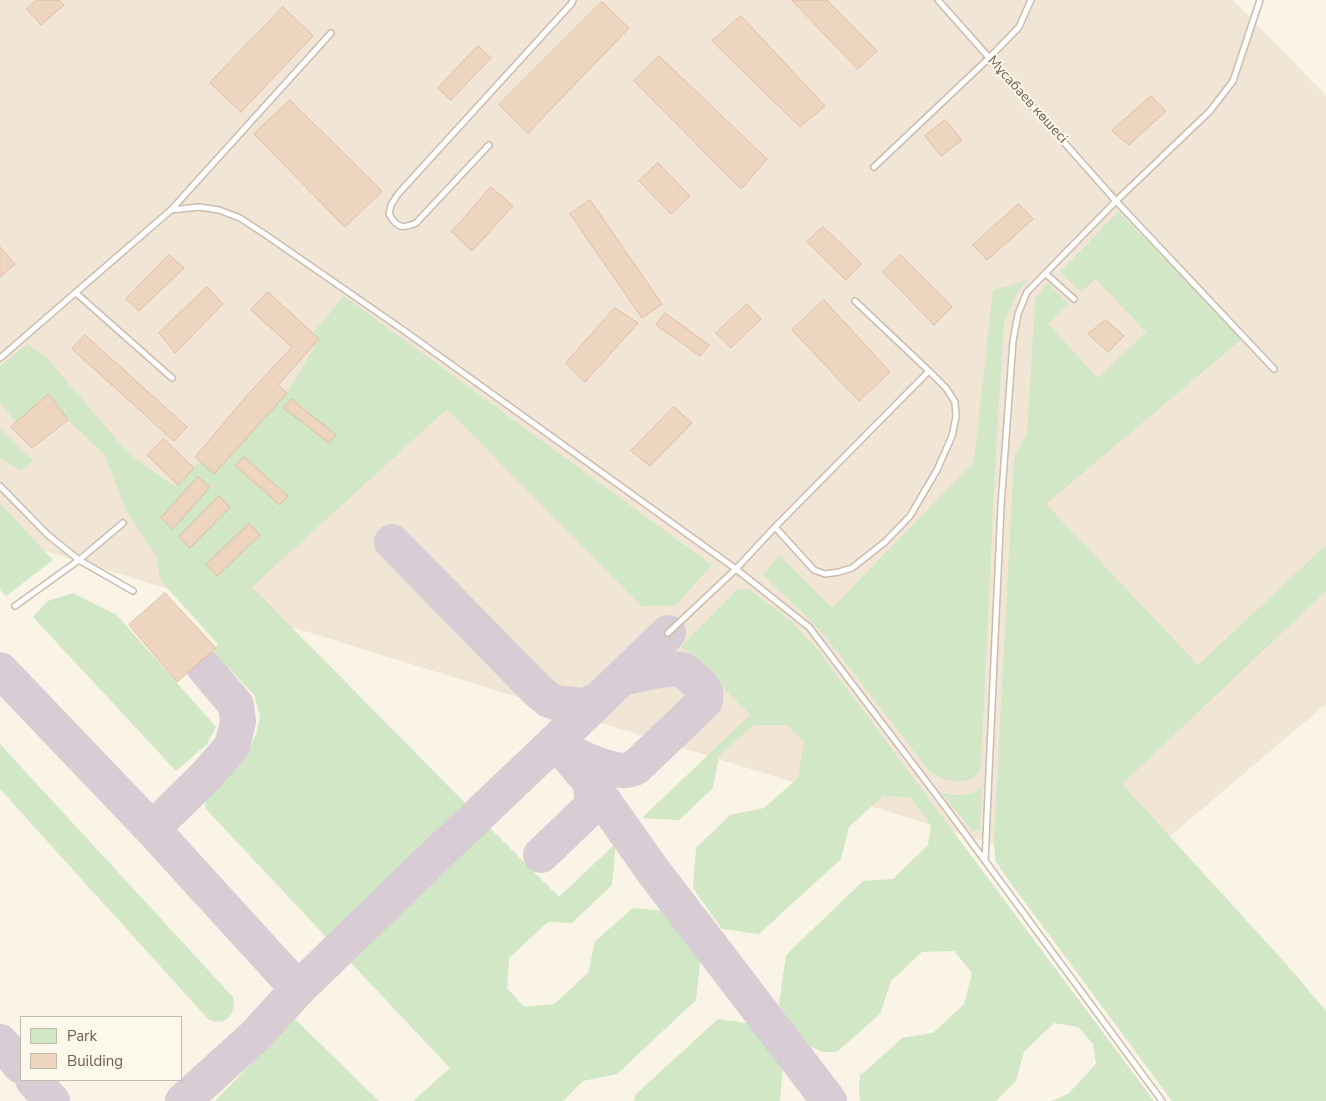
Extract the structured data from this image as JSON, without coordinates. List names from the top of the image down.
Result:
{
  "streets": {
    "lane": ["Мұсабаев көшесі"]
  },
  "legend": ["Park", "Building"]
}
